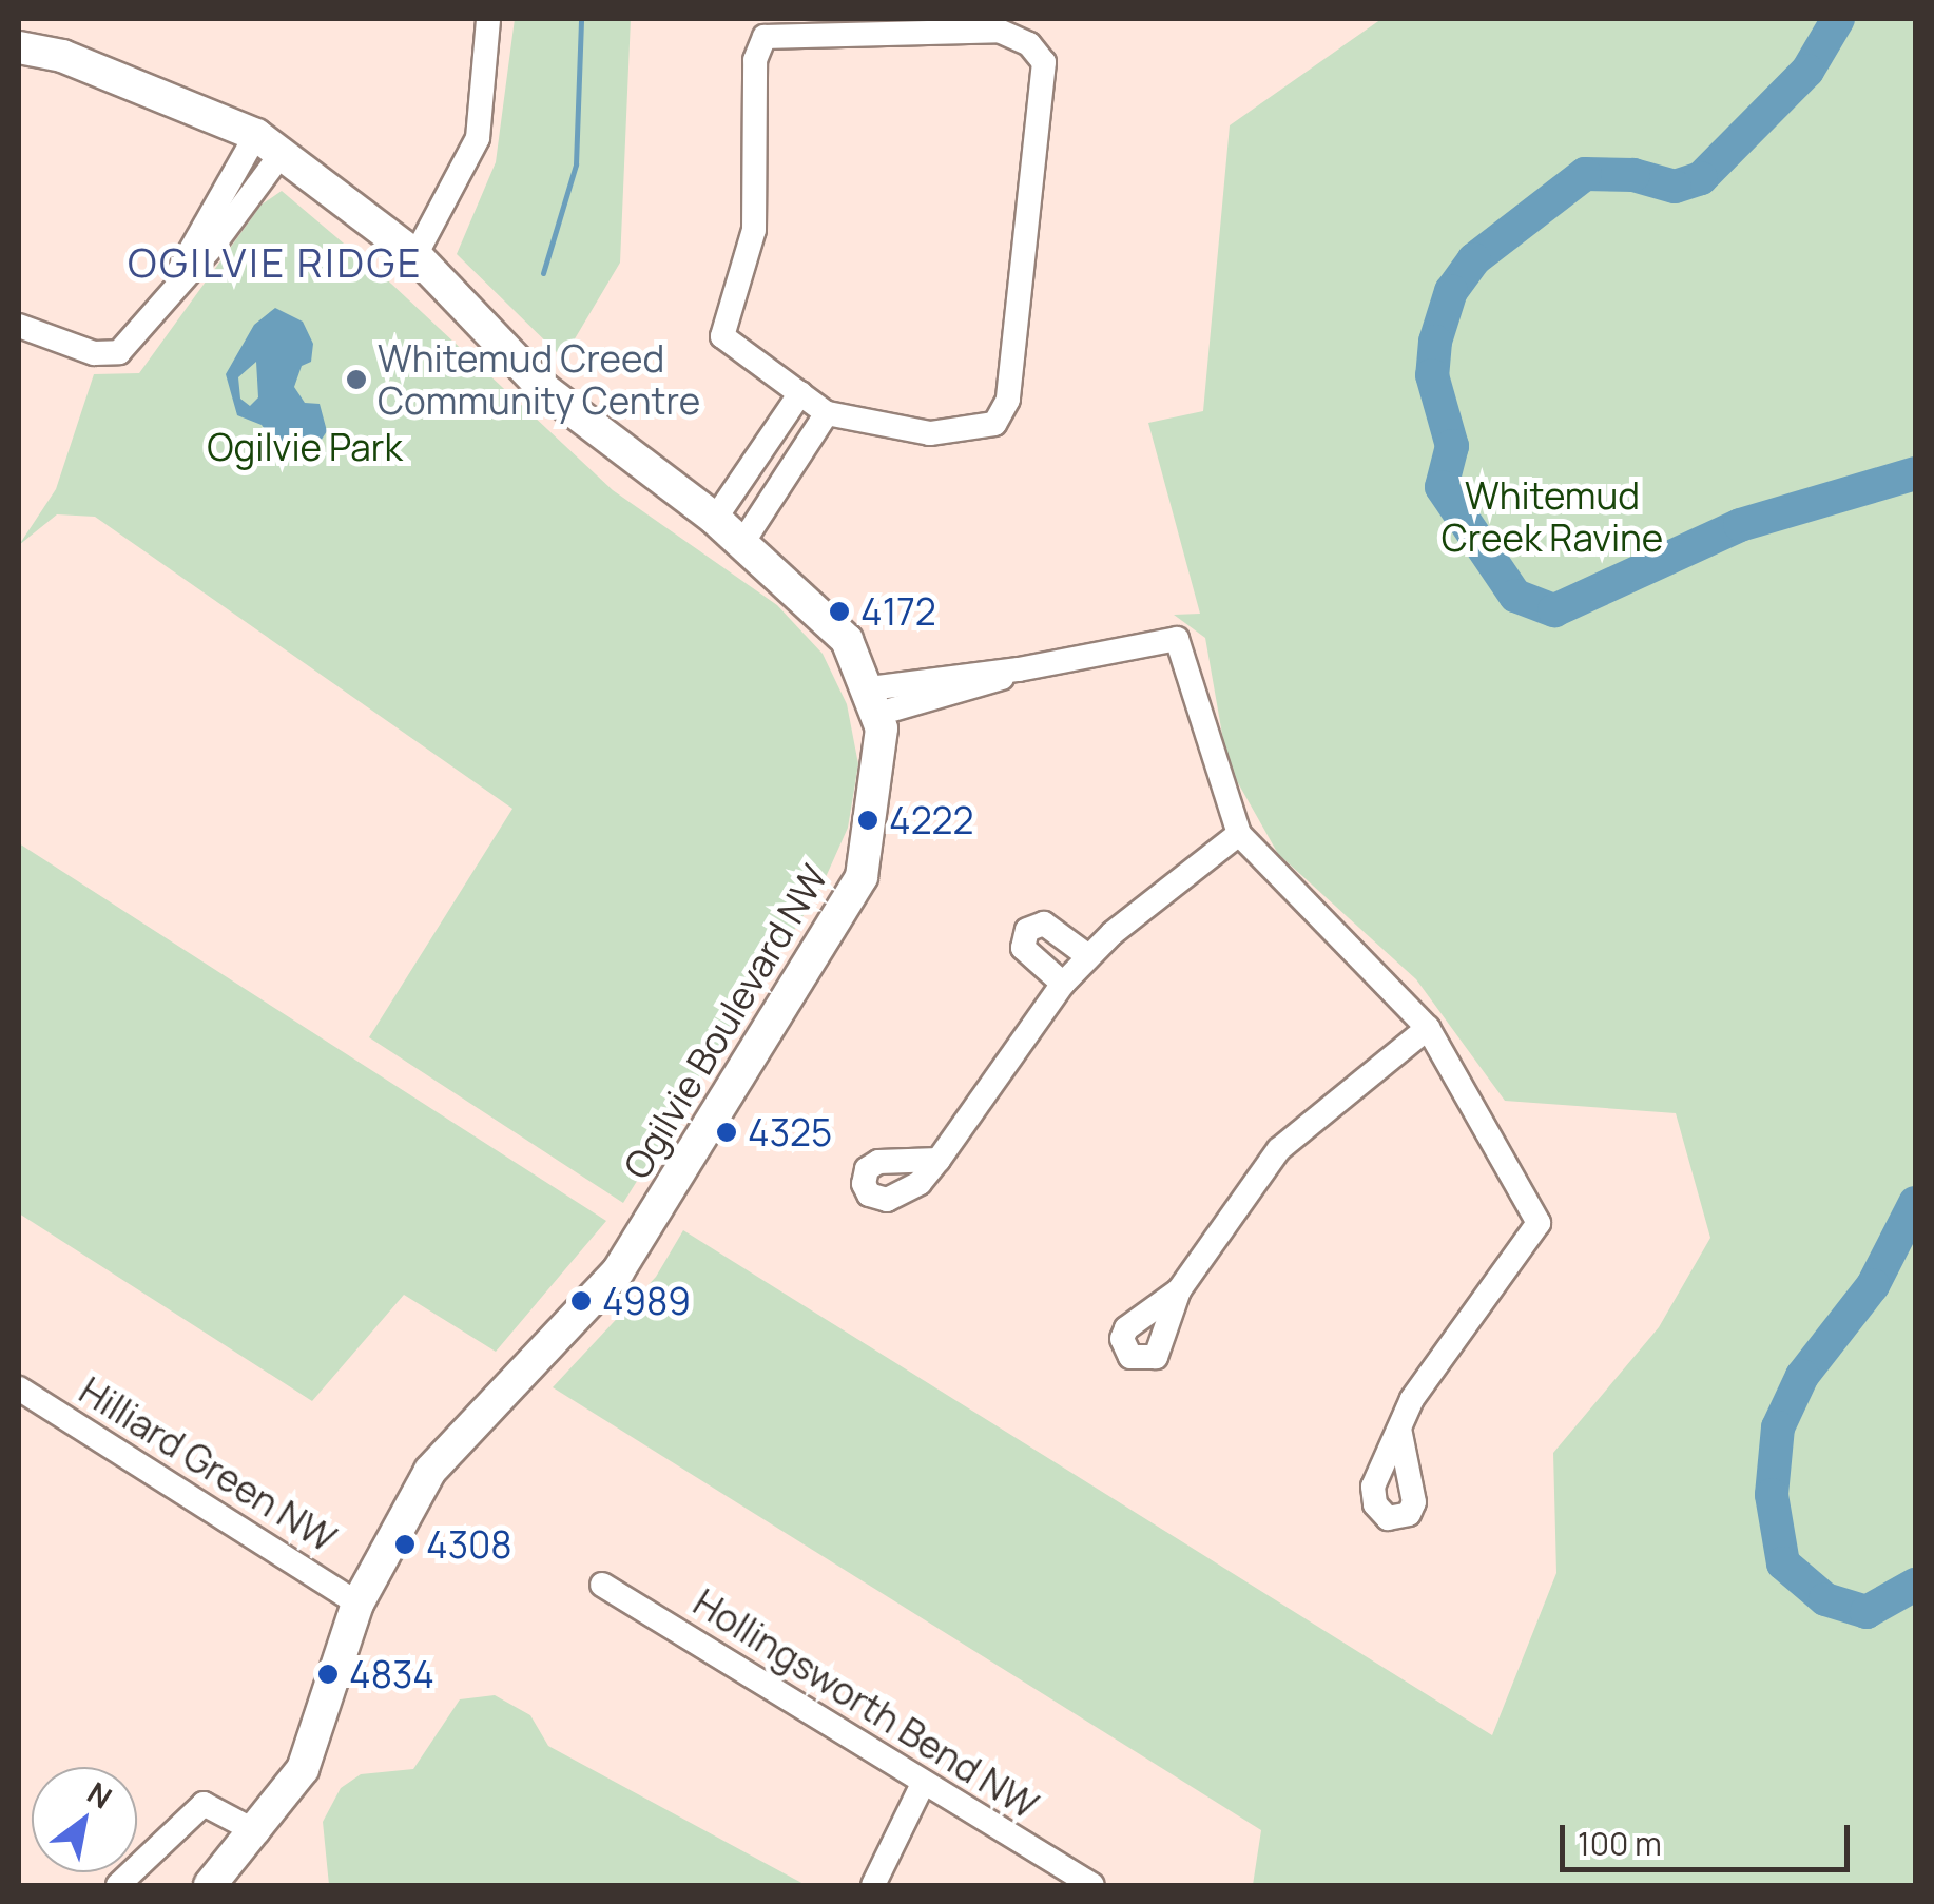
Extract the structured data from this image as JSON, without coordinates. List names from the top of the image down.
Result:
{
  "streets": {
    "street": ["Ogilvie Boulevard NW", "Hilliard Green NW", "Hollingsworth Bend NW"]
  },
  "crossings": [
    ["Ogilvie Boulevard NW", "Hilliard Green NW"]
  ],
  "districts": ["OGILVIE RIDGE"],
  "parks": ["Ogilvie Park", "Whitemud Creek Ravine"],
  "places": [
    "Whitemud Creed Community Centre",
    "4172",
    "4222",
    "4325",
    "4989",
    "4308",
    "4834"
  ],
  "scale_bar": "100 m",
  "north": "top right"
}
